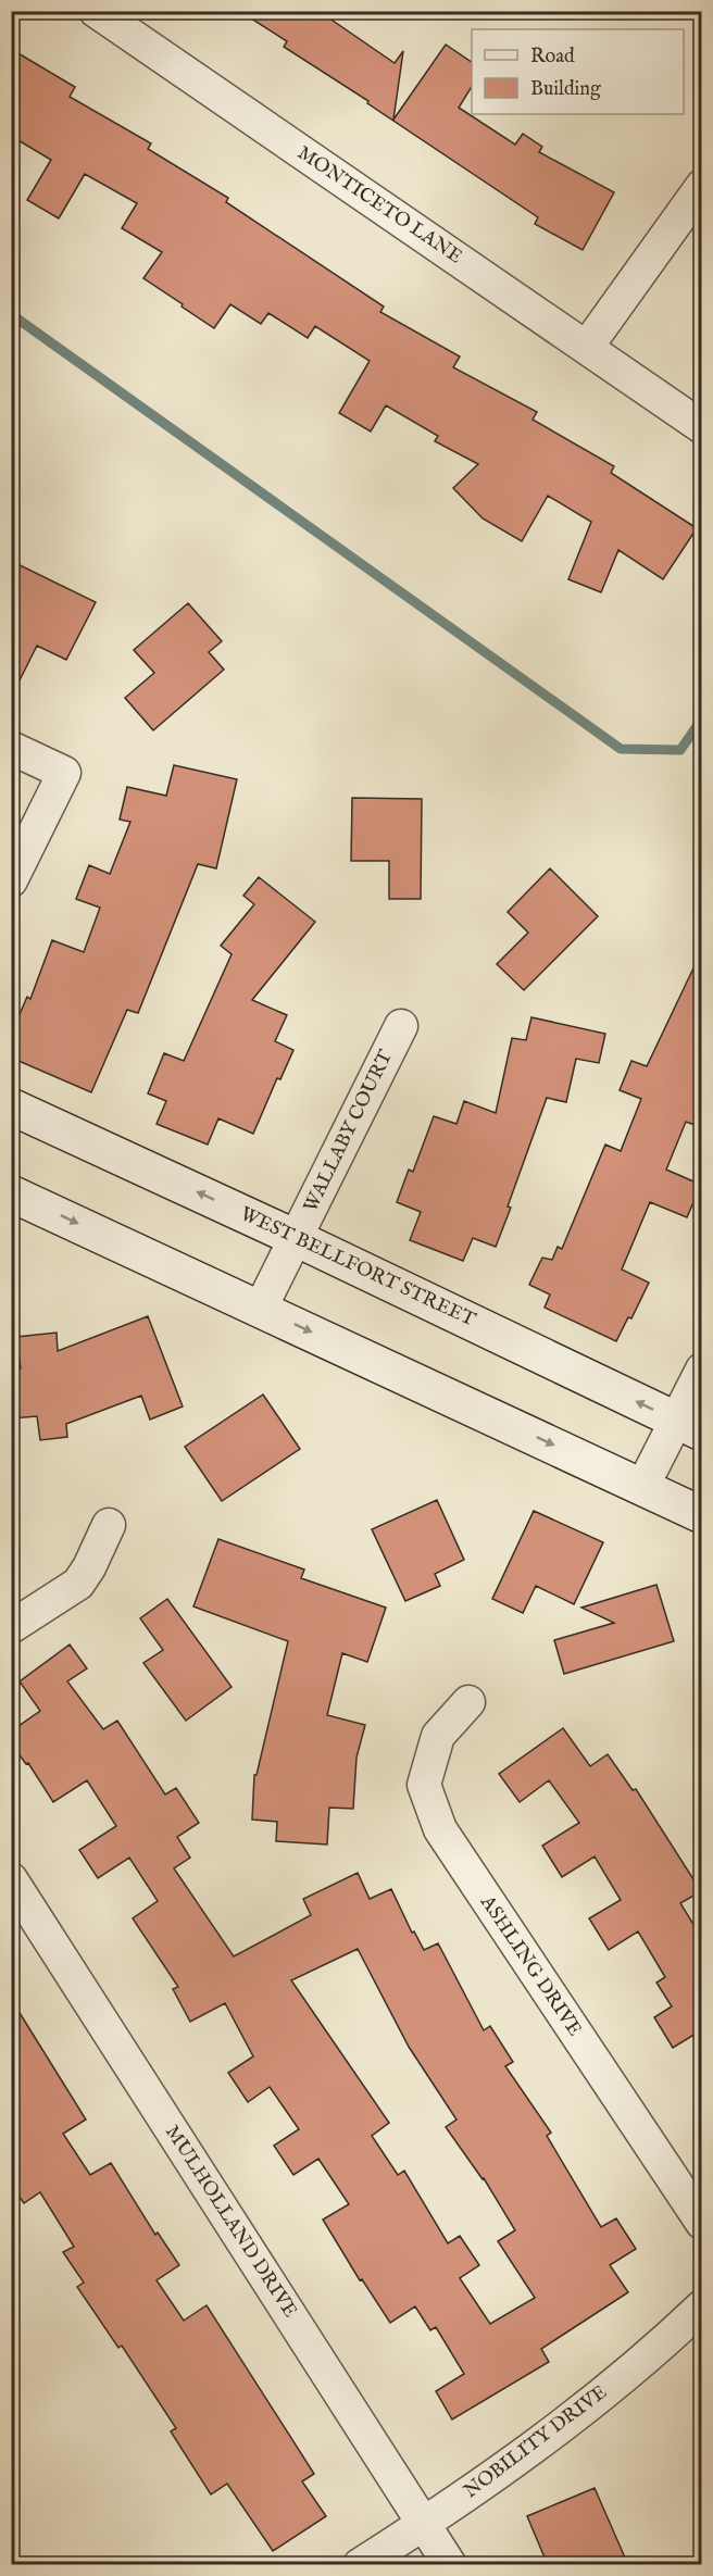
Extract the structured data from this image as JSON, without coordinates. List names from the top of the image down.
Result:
{
  "streets": {
    "main road": ["WEST BELLFORT STREET"],
    "street": [
      "MONTICETO LANE",
      "WALLABY COURT",
      "ASHLING DRIVE",
      "MULHOLLAND DRIVE",
      "NOBILITY DRIVE"
    ]
  },
  "crossings": [
    ["WALLABY COURT", "WEST BELLFORT STREET"],
    ["MULHOLLAND DRIVE", "NOBILITY DRIVE"]
  ],
  "legend": ["Road", "Building"]
}
